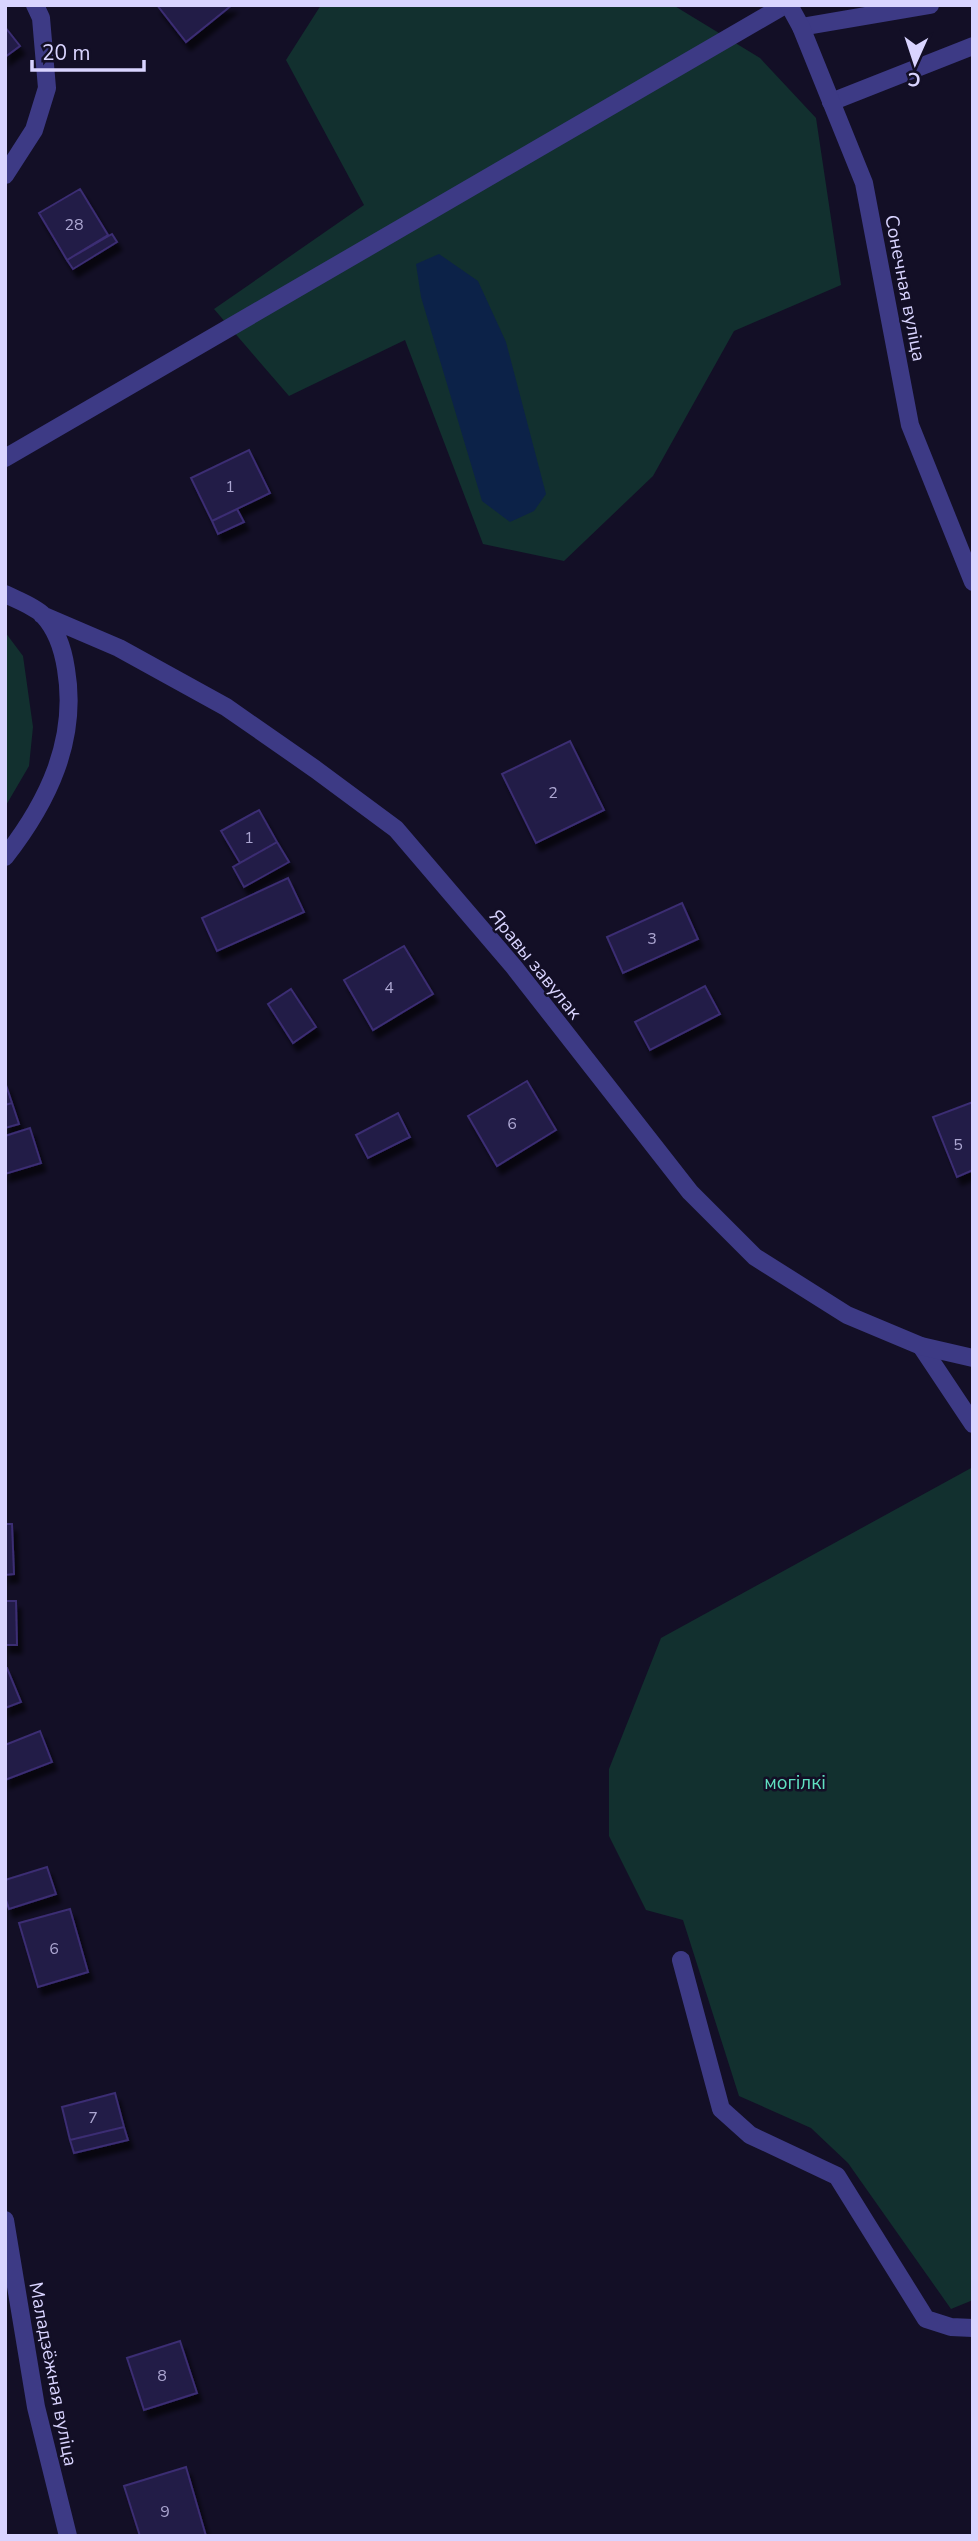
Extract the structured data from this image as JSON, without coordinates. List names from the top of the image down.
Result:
{
  "streets": {
    "street": ["Сонечная вуліца", "Яравы завулак", "Маладзёжная вуліца"]
  },
  "parks": ["могілкі"],
  "house_numbers": [
    "28",
    "1",
    "2",
    "1",
    "3",
    "4",
    "6",
    "5",
    "6",
    "7",
    "8",
    "9"
  ],
  "scale_bar": "20 m",
  "north": "bottom"
}
